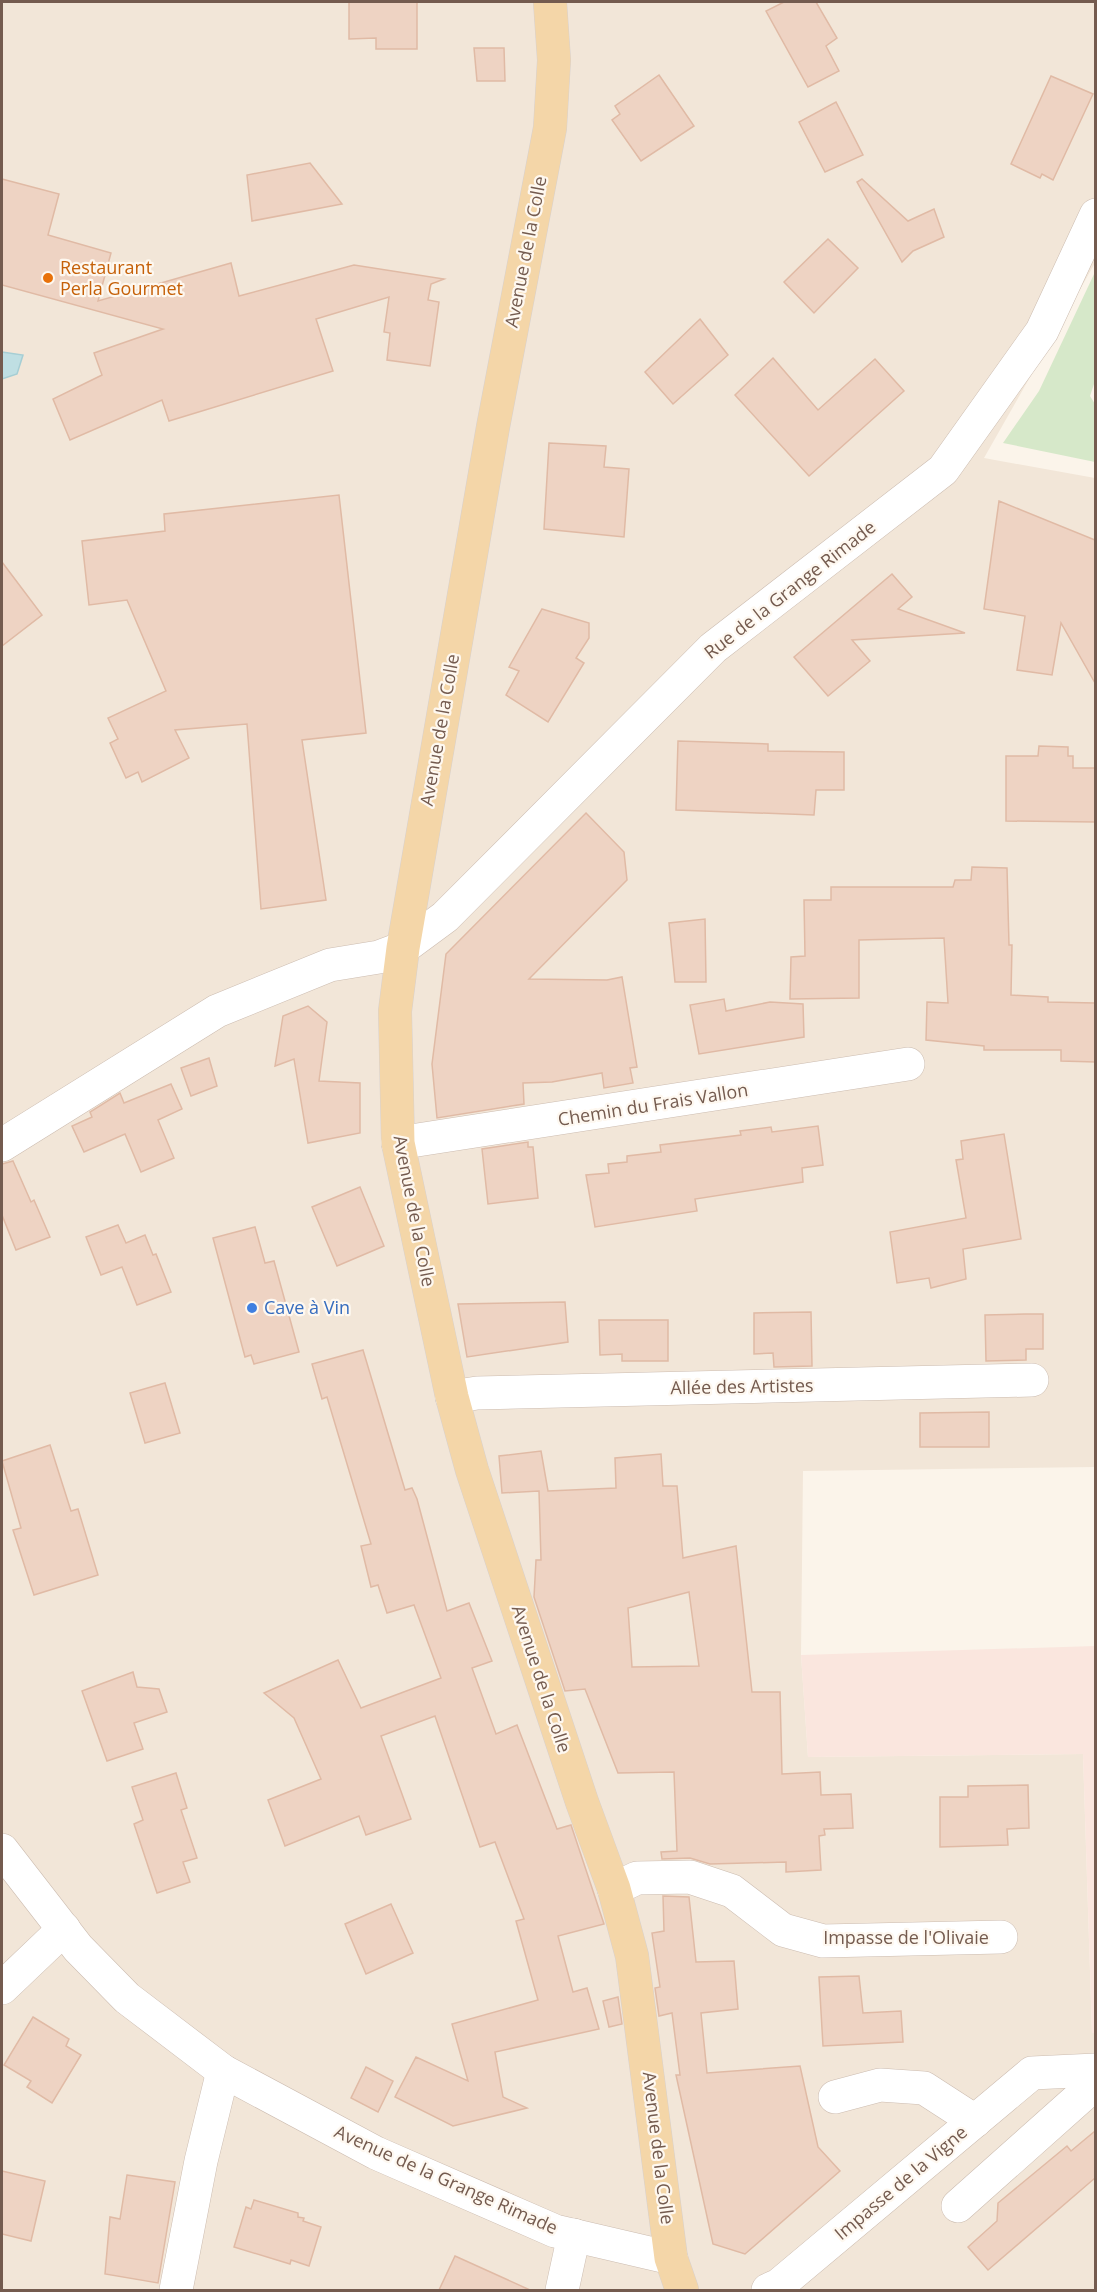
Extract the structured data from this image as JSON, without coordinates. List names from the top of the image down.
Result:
{
  "streets": {
    "main road": ["Avenue de la Colle"],
    "street": [
      "Rue de la Grange Rimade",
      "Chemin du Frais Vallon",
      "Allée des Artistes",
      "Impasse de l'Olivaie",
      "Avenue de la Grange Rimade",
      "Impasse de la Vigne"
    ]
  },
  "crossings": [
    ["Avenue de la Colle", "Rue de la Grange Rimade"],
    ["Avenue de la Colle", "Chemin du Frais Vallon"],
    ["Avenue de la Colle", "Allée des Artistes"],
    ["Avenue de la Colle", "Impasse de l'Olivaie"],
    ["Avenue de la Colle", "Avenue de la Grange Rimade"]
  ],
  "places": ["Restaurant Perla Gourmet", "Cave à Vin"]
}
